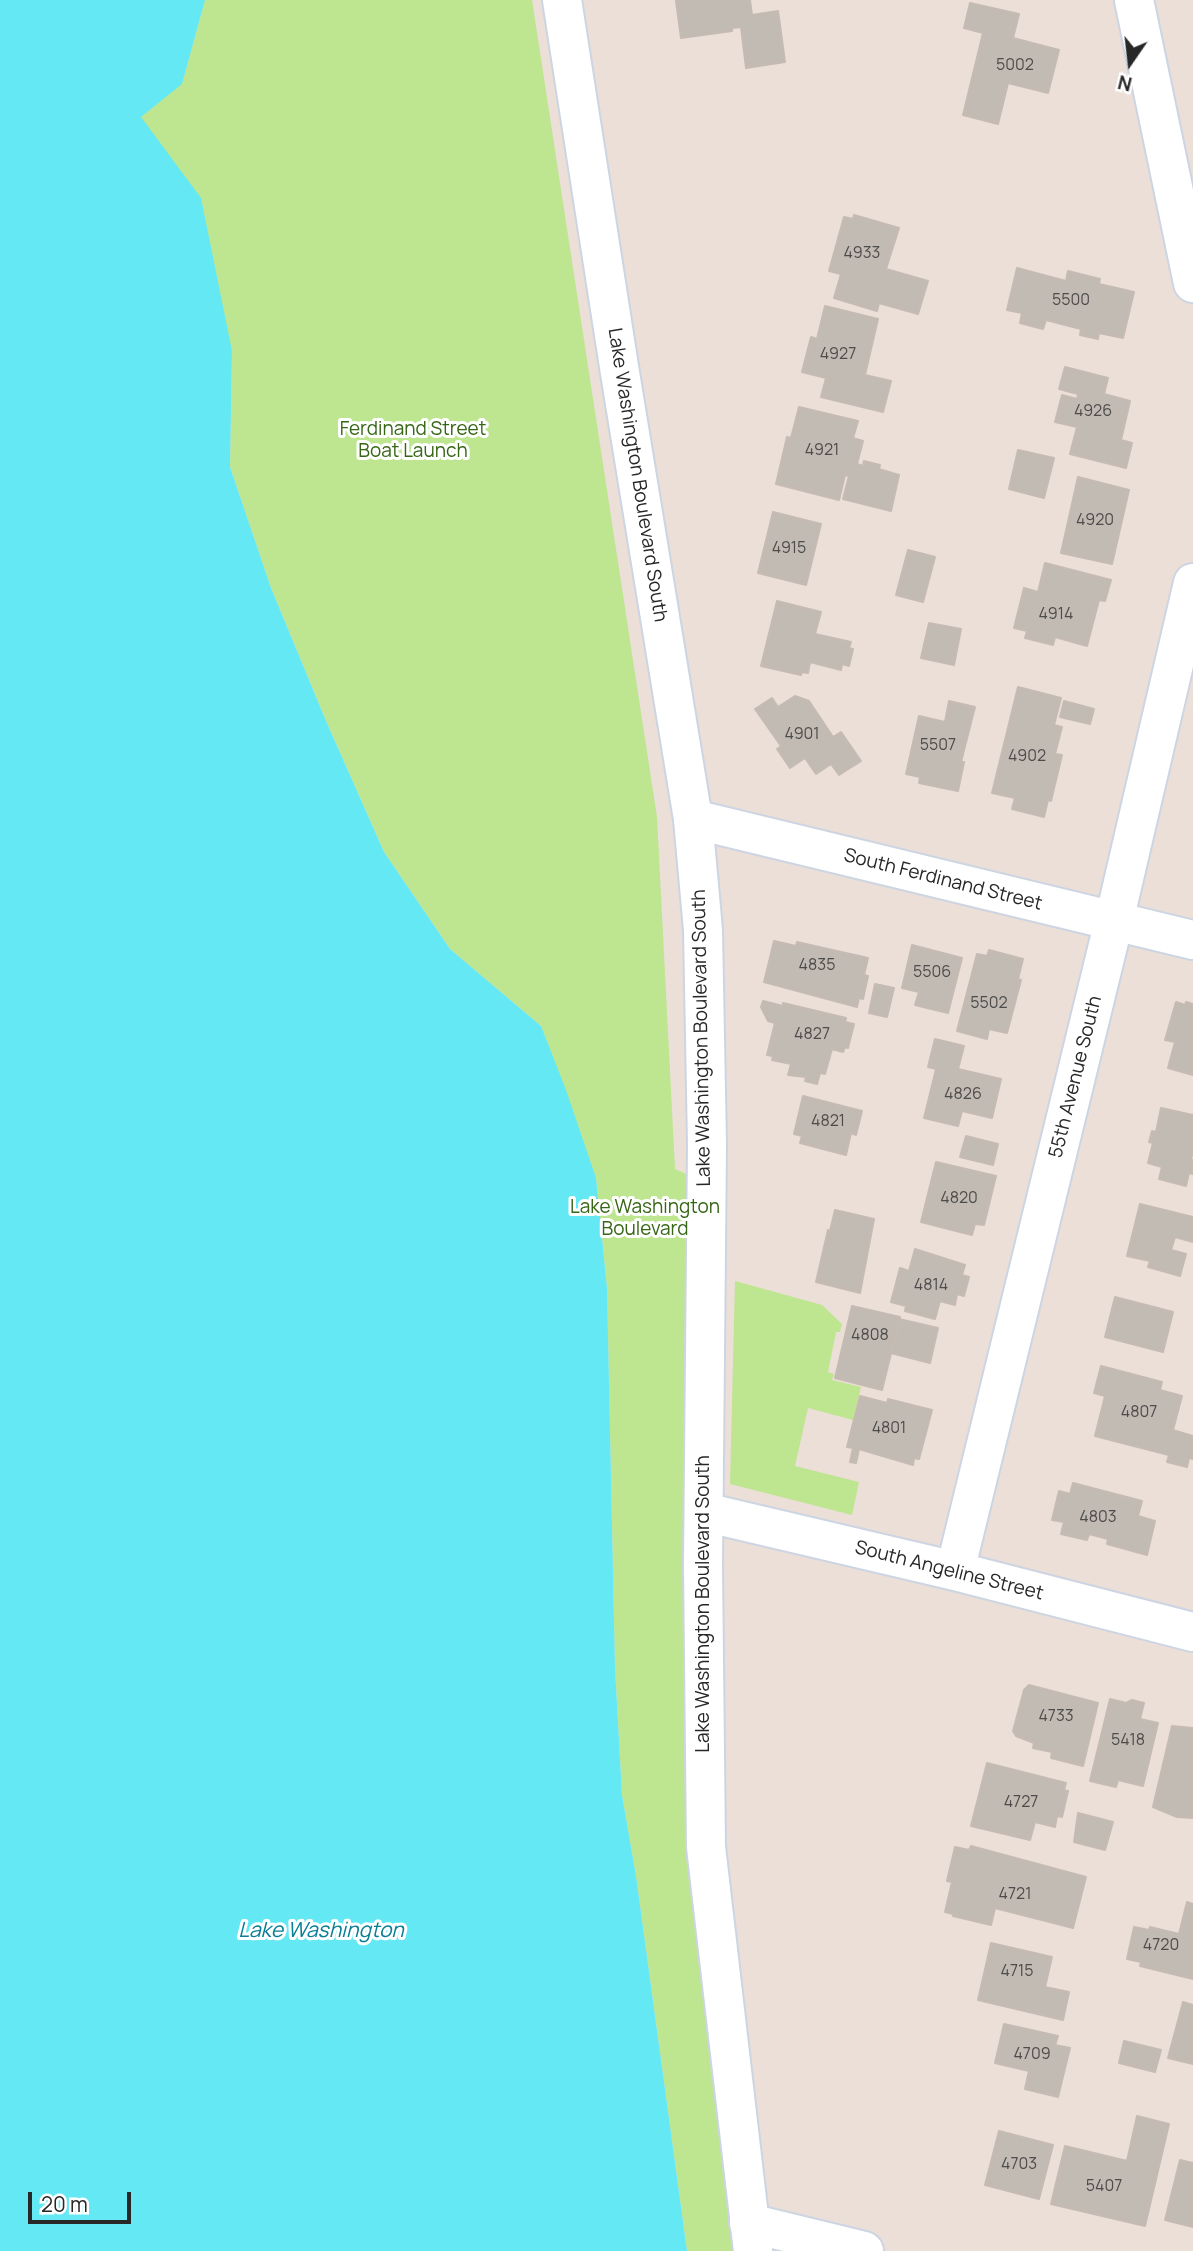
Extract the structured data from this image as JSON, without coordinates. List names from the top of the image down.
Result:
{
  "streets": {
    "street": [
      "Lake Washington Boulevard South",
      "South Ferdinand Street",
      "55th Avenue South",
      "South Angeline Street"
    ]
  },
  "crossings": [
    ["Lake Washington Boulevard South", "South Ferdinand Street"],
    ["Lake Washington Boulevard South", "South Angeline Street"],
    ["South Ferdinand Street", "55th Avenue South"],
    ["55th Avenue South", "South Angeline Street"]
  ],
  "water": ["Lake Washington"],
  "parks": ["Ferdinand Street Boat Launch", "Lake Washington Boulevard"],
  "house_numbers": [
    "5002",
    "4933",
    "5500",
    "4927",
    "4926",
    "4921",
    "4920",
    "4915",
    "4914",
    "4901",
    "5507",
    "4902",
    "4835",
    "5506",
    "5502",
    "4827",
    "4826",
    "4821",
    "4820",
    "4814",
    "4808",
    "4807",
    "4801",
    "4803",
    "4733",
    "5418",
    "4727",
    "4721",
    "4720",
    "4715",
    "4709",
    "4703",
    "5407"
  ],
  "scale_bar": "20 m",
  "north": "bottom"
}
